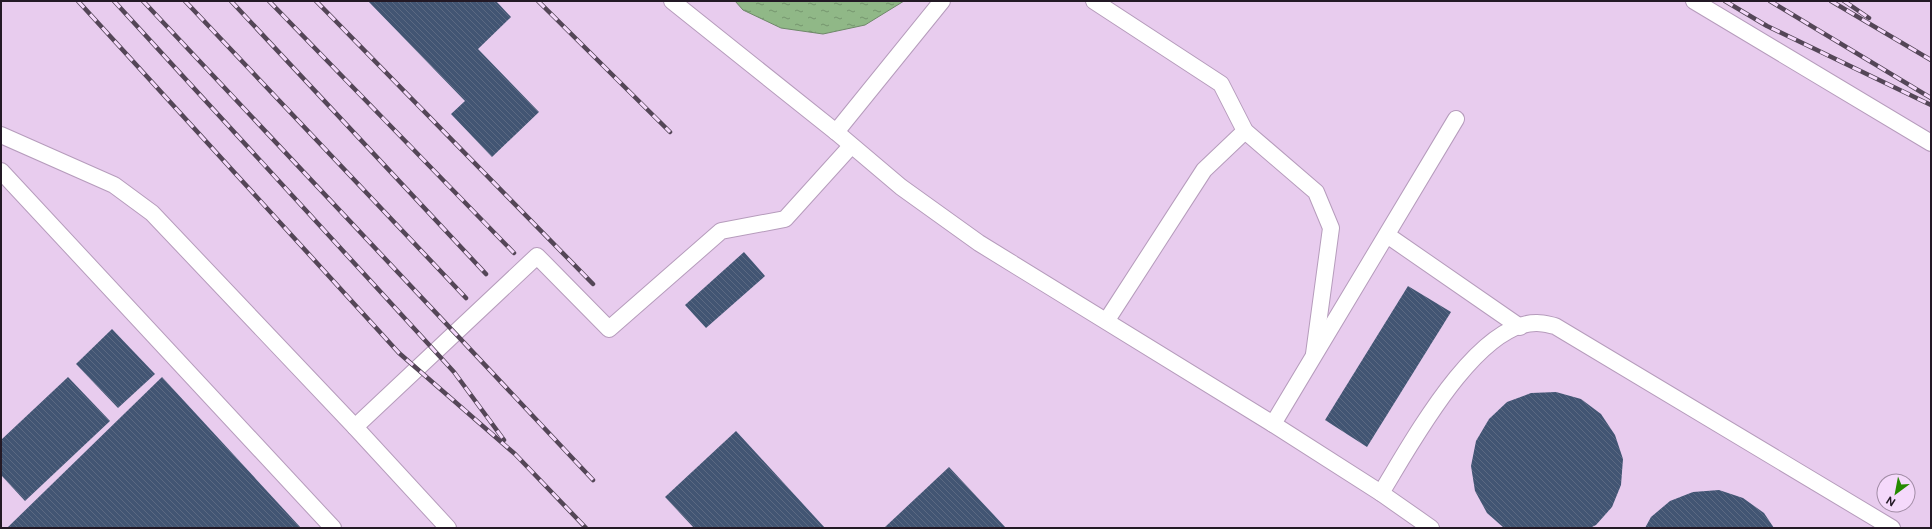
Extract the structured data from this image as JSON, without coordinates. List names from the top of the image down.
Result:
{
  "north": "bottom left"
}
